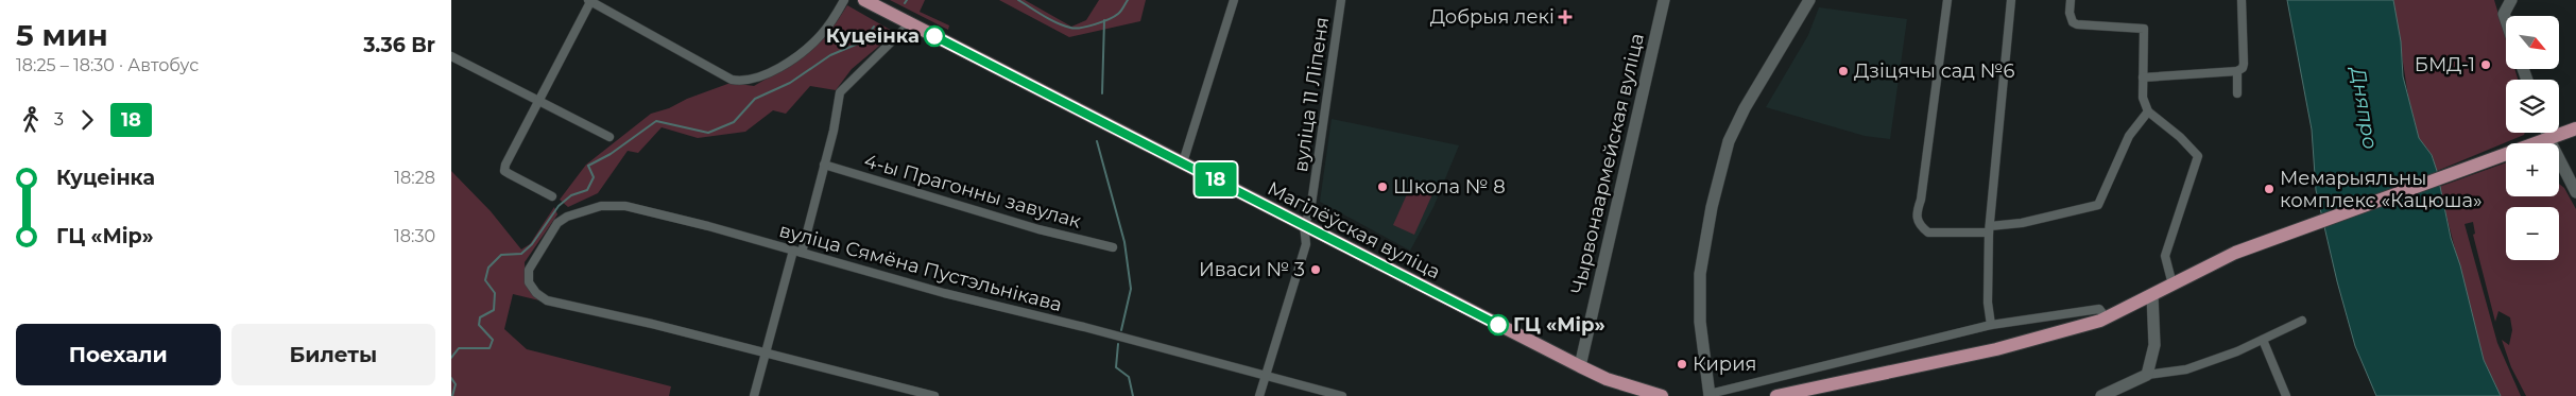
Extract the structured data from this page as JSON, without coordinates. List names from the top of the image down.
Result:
{
  "streets": {
    "main road": ["Магілёўская вуліца"],
    "street": [
      "вуліца 11 Ліпеня",
      "Чырвонаармейская вуліца",
      "4-ы Прагонны завулак",
      "вуліца Сямёна Пустэльнікава"
    ]
  },
  "crossings": [
    ["вуліца 11 Ліпеня", "Магілёўская вуліца"],
    ["вуліца 11 Ліпеня", "вуліца Сямёна Пустэльнікава"],
    ["Чырвонаармейская вуліца", "Магілёўская вуліца"]
  ],
  "water": ["Дняпро"],
  "places": {
    "health": ["Добрыя лекі"],
    "other": [
      "Куцеінка",
      "БМД-1",
      "Дзіцячы сад №6",
      "Школа № 8",
      "Мемарыяльны комплекс «Кацюша»",
      "Иваси № 3",
      "ГЦ «Мір»",
      "Кирия"
    ]
  },
  "lines": ["bus line 18"],
  "north": "bottom right",
  "page": {
    "heading": ["5 мин", "18:25 – 18:30 · Автобус", "3.36 Br"],
    "on_map": "18",
    "map_buttons": ["+", "−"],
    "legs": ["3", "18"],
    "list": [
      {
        "name": "Куцеінка",
        "value": "18:28"
      },
      {
        "name": "ГЦ «Мір»",
        "value": "18:30"
      }
    ],
    "buttons": ["Поехали", "Билеты"]
  }
}
